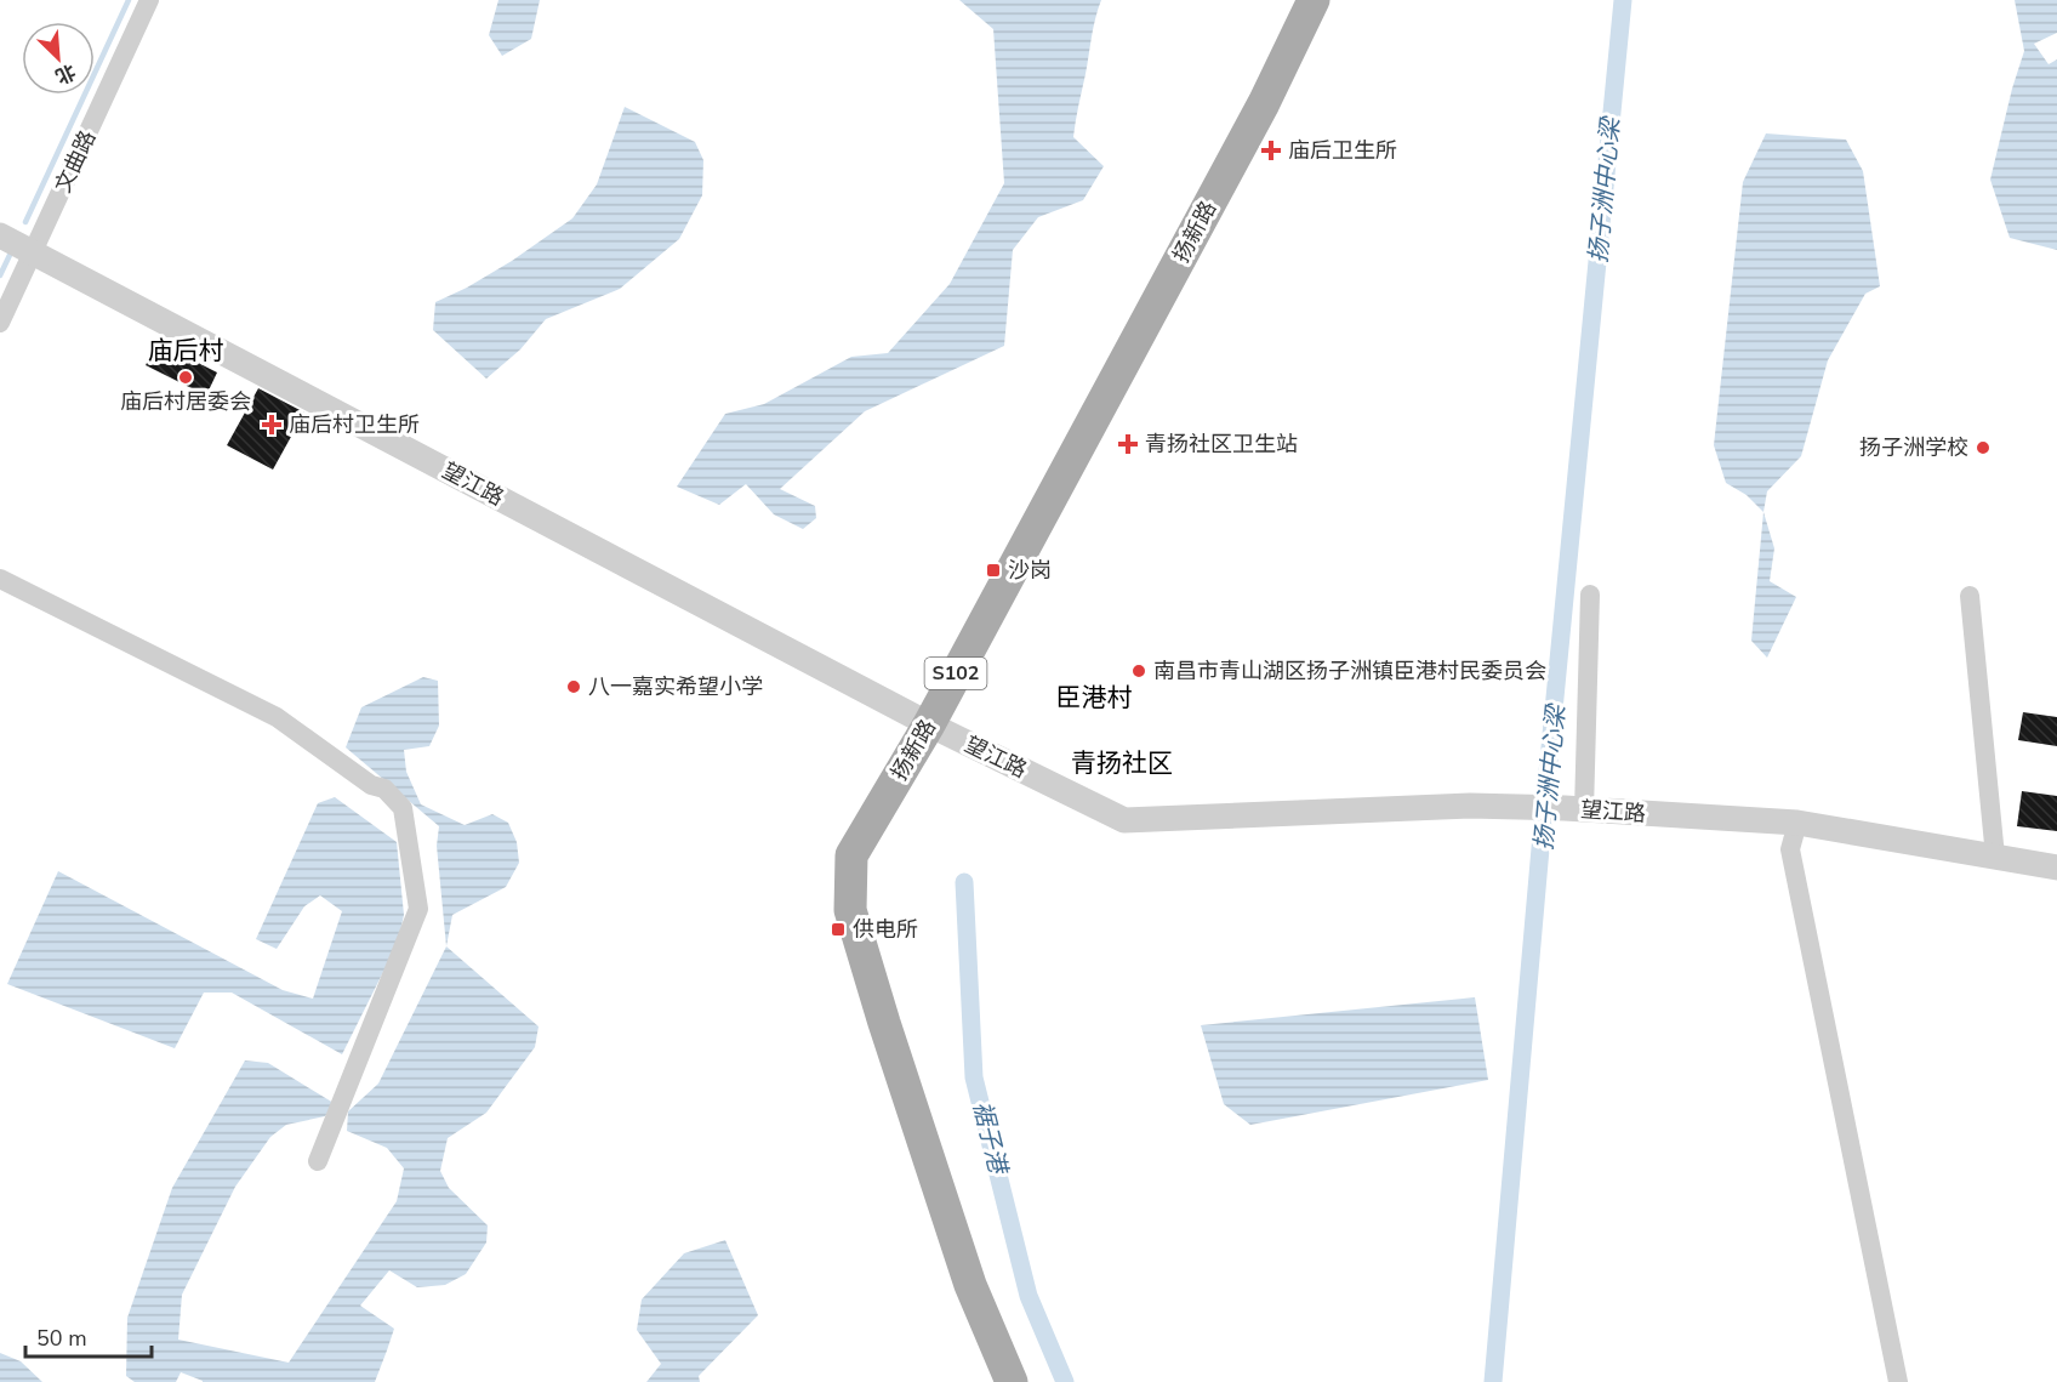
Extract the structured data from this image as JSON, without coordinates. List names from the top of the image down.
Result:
{
  "streets": {
    "main road": ["扬新路", "S102"],
    "street": ["文曲路", "望江路"]
  },
  "crossings": [
    ["文曲路", "望江路"],
    ["扬新路", "望江路"]
  ],
  "districts": ["庙后村", "臣港村", "青扬社区"],
  "water": ["扬子洲中心梁", "裾子港"],
  "places": {
    "health": ["庙后卫生所", "庙后村卫生所", "青扬社区卫生站"],
    "other": [
      "庙后村居委会",
      "扬子洲学校",
      "南昌市青山湖区扬子洲镇臣港村民委员会",
      "八一嘉实希望小学"
    ],
    "transit": ["沙岗", "供电所"]
  },
  "scale_bar": "50 m",
  "north": "bottom right"
}
